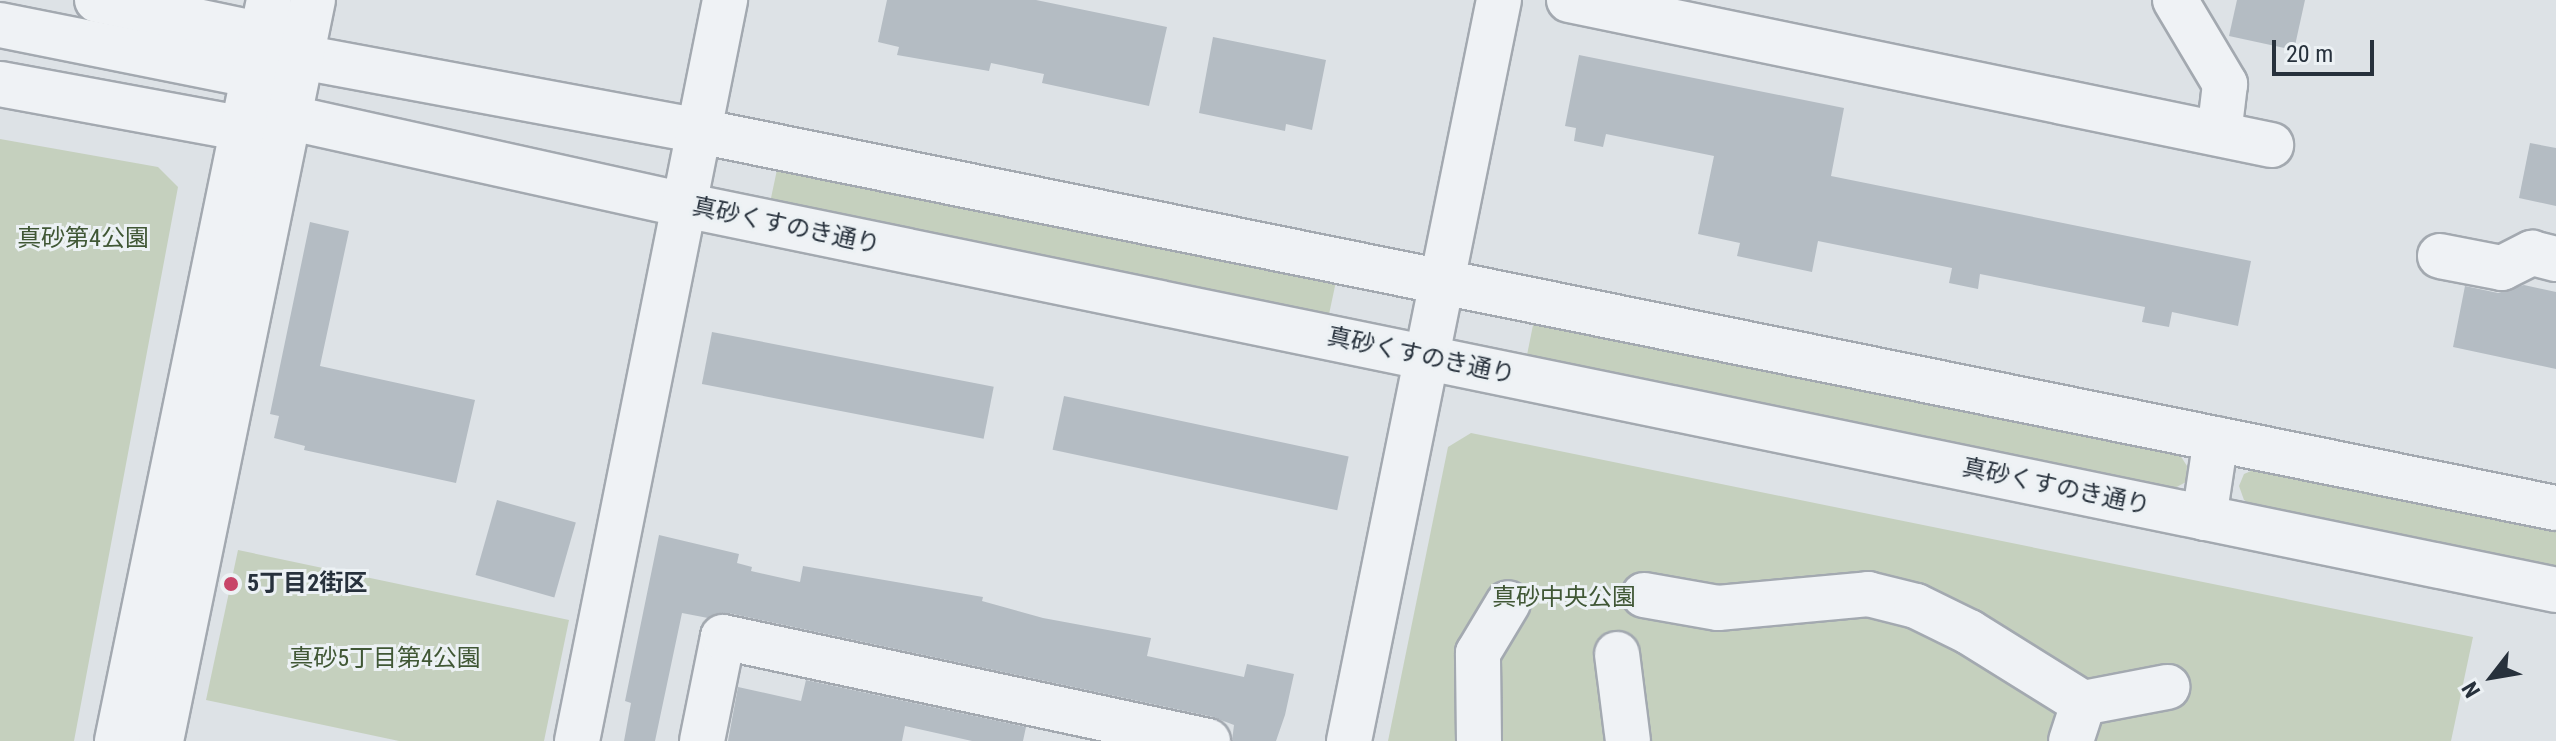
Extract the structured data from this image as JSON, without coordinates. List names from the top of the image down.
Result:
{
  "streets": {
    "street": ["真砂くすのき通り"]
  },
  "parks": ["真砂第4公園", "真砂中央公園", "真砂5丁目第4公園"],
  "places": ["5丁目2街区"],
  "scale_bar": "20 m",
  "north": "bottom left"
}
